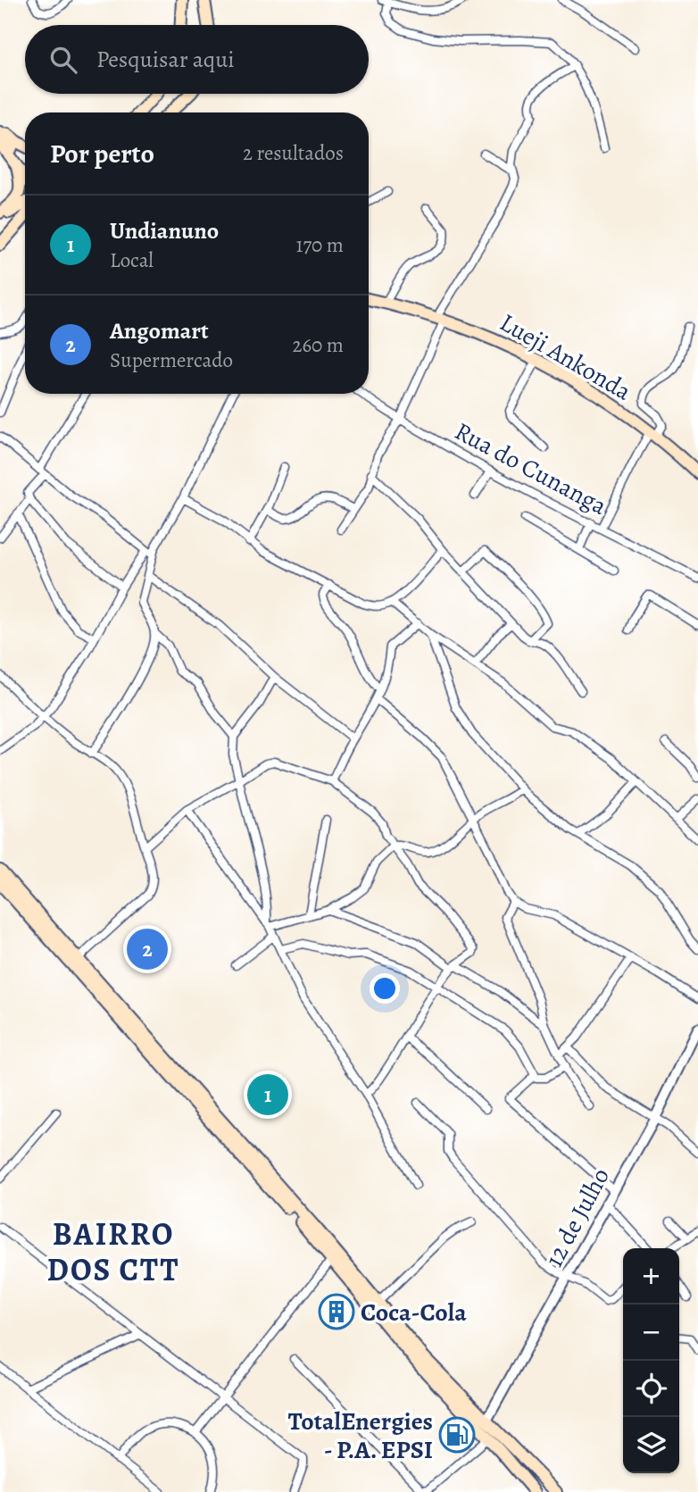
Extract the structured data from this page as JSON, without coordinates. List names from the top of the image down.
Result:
{
  "streets": {
    "main road": ["Lueji Ankonda"],
    "street": ["Rua do Cunanga", "12 de Julho"]
  },
  "districts": ["BAIRRO DOS CTT"],
  "places": {
    "building": ["Coca-Cola"],
    "fuel station": ["TotalEnergies - P.A. EPSI"]
  },
  "page": {
    "search": "Pesquisar aqui",
    "heading": ["Por perto", "2 resultados"],
    "list": [
      {
        "mark": "1",
        "name": "Undianuno",
        "note": "Local",
        "value": "170 m"
      },
      {
        "mark": "2",
        "name": "Angomart",
        "note": "Supermercado",
        "value": "260 m"
      }
    ],
    "pins": ["2", "1"],
    "map_buttons": ["+", "−"]
  }
}
